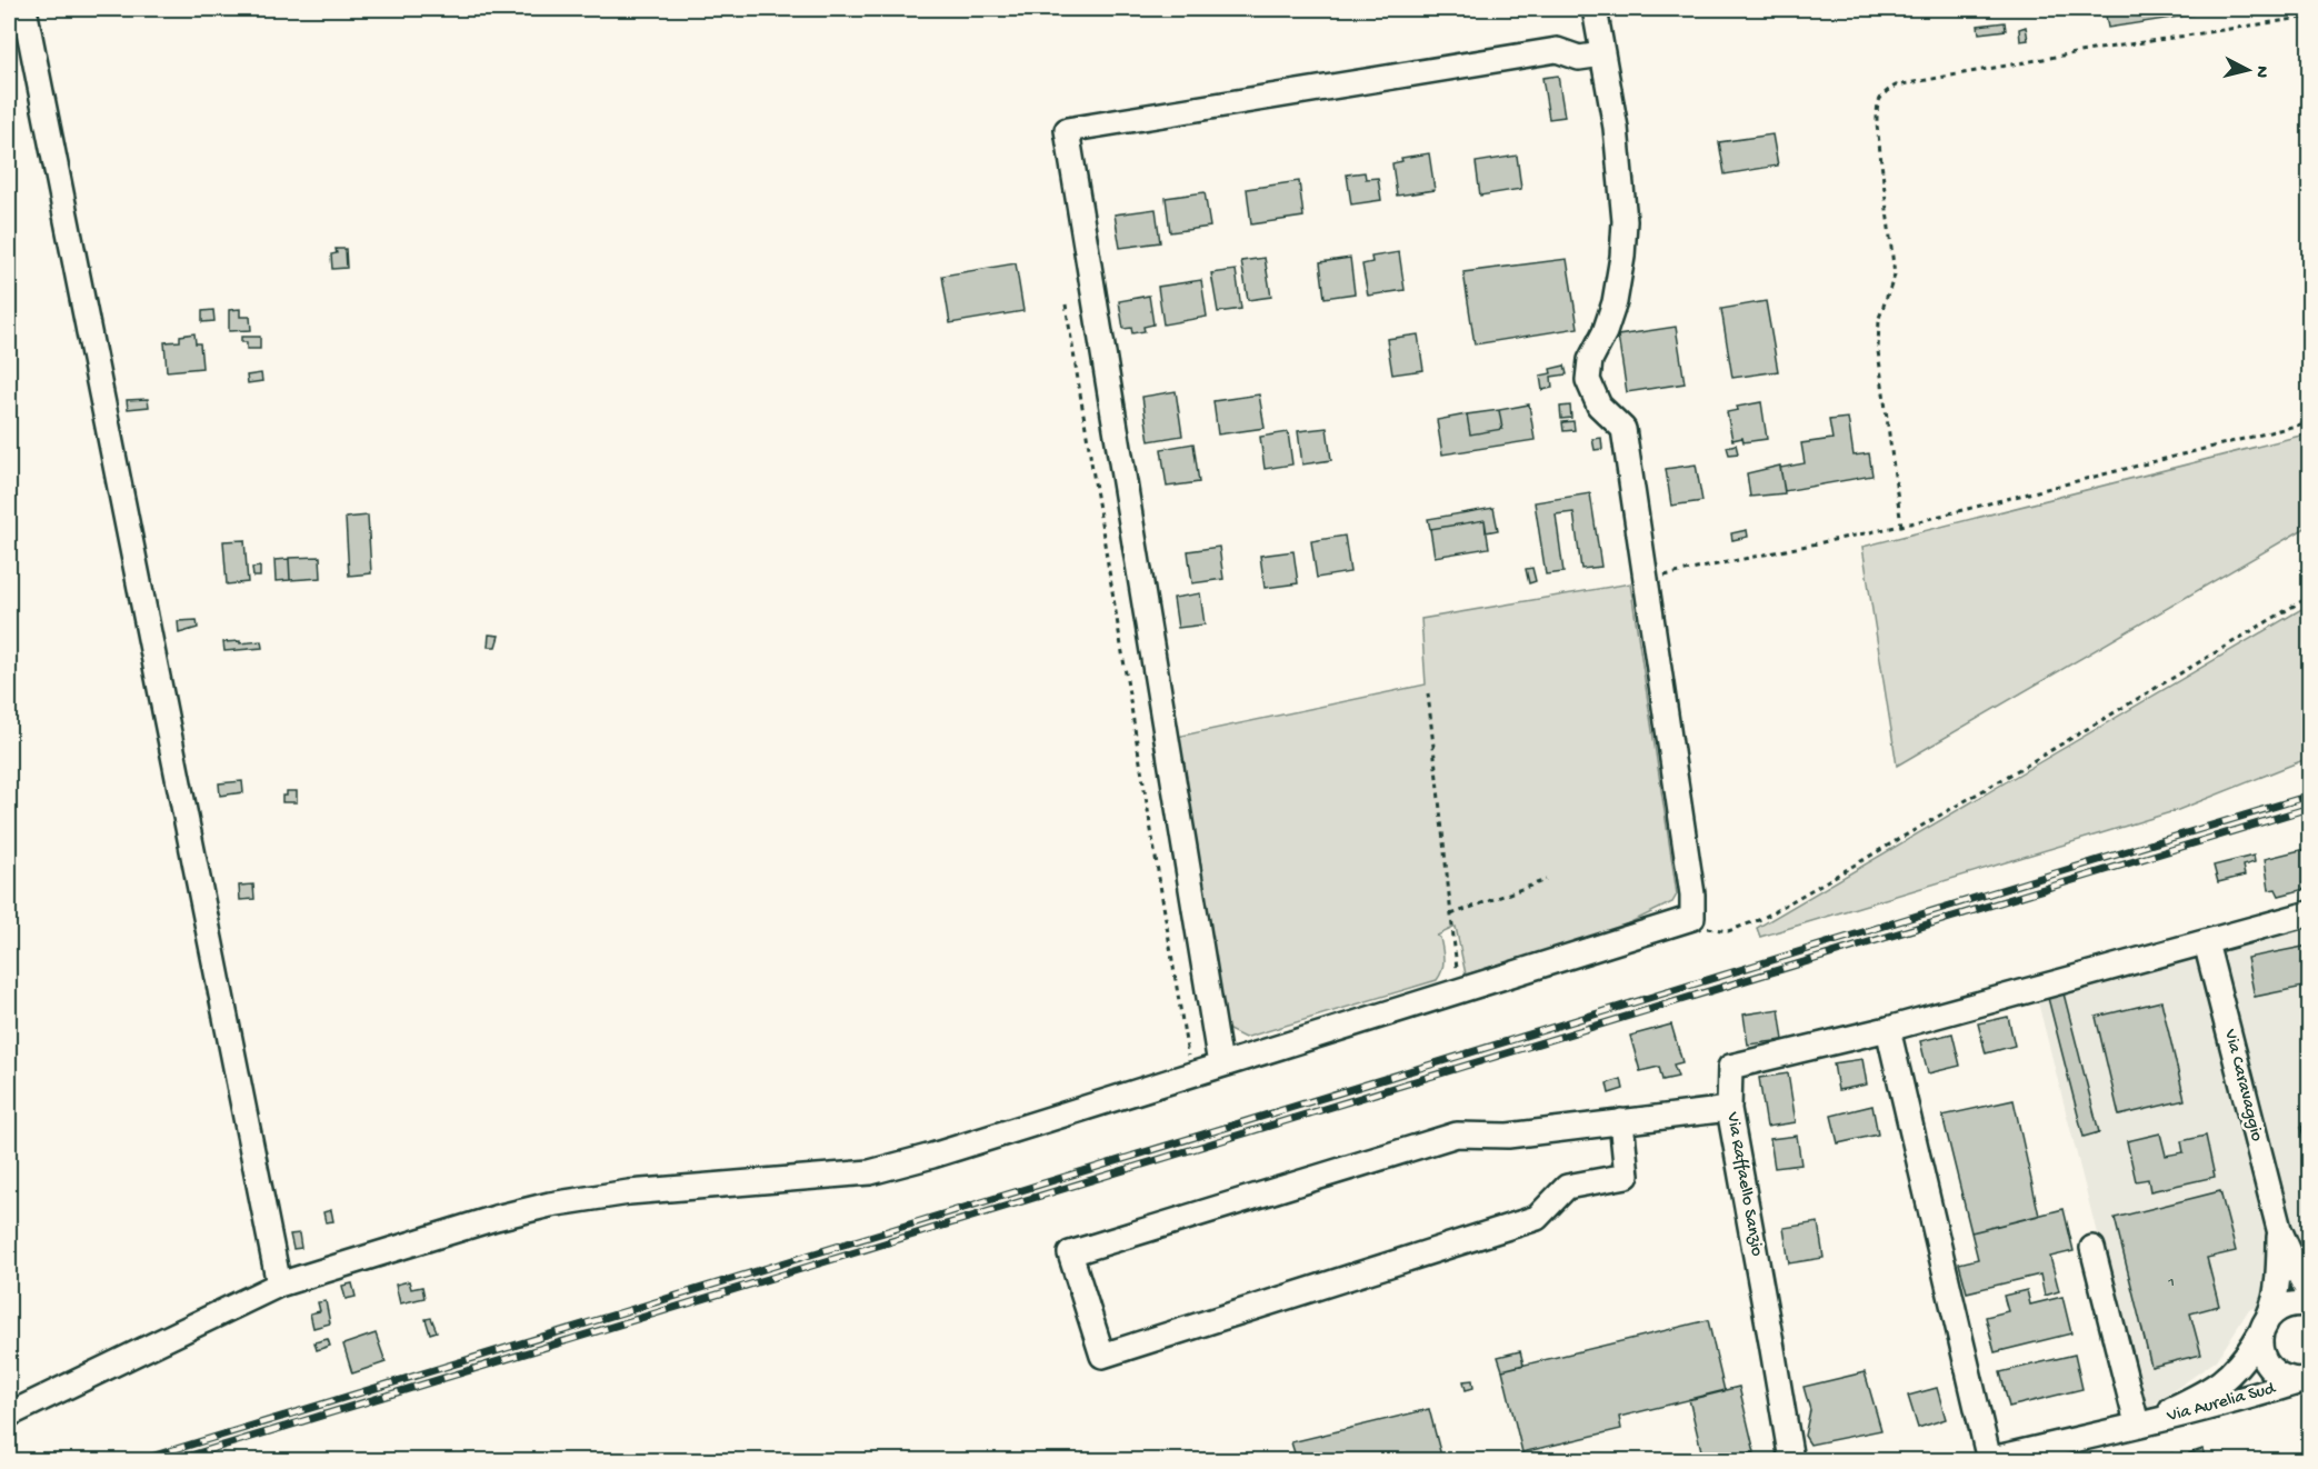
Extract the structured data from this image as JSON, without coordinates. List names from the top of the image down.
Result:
{
  "streets": {
    "street": ["Via Caravaggio", "Via Raffaello Sanzio", "Via Aurelia Sud"]
  },
  "crossings": [
    ["Via Caravaggio", "Via Raffaello Sanzio"],
    ["Via Caravaggio", "Via Aurelia Sud"]
  ],
  "house_numbers": ["1"],
  "north": "right"
}
